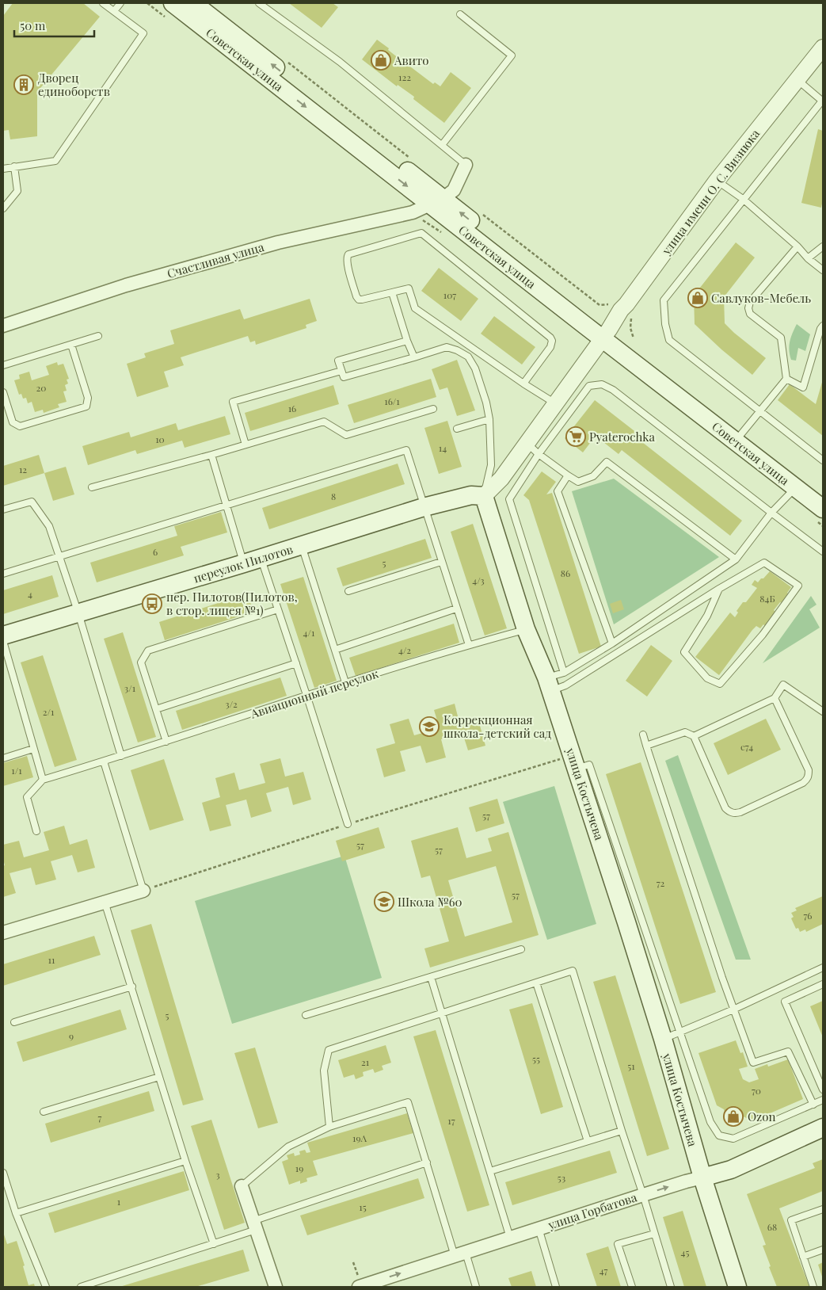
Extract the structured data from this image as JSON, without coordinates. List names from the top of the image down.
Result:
{
  "streets": {
    "main road": [
      "Советская улица",
      "переулок Пилотов",
      "улица Костычева",
      "улица Горбатова"
    ],
    "street": ["улица имени О. С. Визнюка", "Счастливая улица"],
    "lane": ["Авиационный переулок"]
  },
  "crossings": [
    ["Советская улица", "улица имени О. С. Визнюка"],
    ["Советская улица", "Счастливая улица"],
    ["улица имени О. С. Визнюка", "переулок Пилотов"],
    ["улица имени О. С. Визнюка", "улица Костычева"],
    ["переулок Пилотов", "улица Костычева"],
    ["Авиационный переулок", "улица Костычева"],
    ["улица Костычева", "улица Горбатова"]
  ],
  "places": {
    "shop": ["Авито", "Савлуков-Мебель", "Ozon"],
    "building": ["Дворец единоборств"],
    "supermarket": ["Pyaterochka"],
    "bus stop": ["пер. Пилотов(Пилотов, в стор. лицея №1)"],
    "school or university": ["Коррекционная школа-детский сад", "Школа №60"]
  },
  "house_numbers": [
    "122",
    "107",
    "20",
    "16/1",
    "16",
    "10",
    "14",
    "12",
    "8",
    "6",
    "5",
    "86",
    "4/3",
    "4",
    "84Б",
    "4/1",
    "4/2",
    "3/1",
    "3/2",
    "2/1",
    "с74",
    "1/1",
    "57",
    "57",
    "57",
    "72",
    "57",
    "76",
    "11",
    "5",
    "9",
    "55",
    "21",
    "51",
    "70",
    "7",
    "17",
    "19А",
    "19",
    "3",
    "53",
    "1",
    "15",
    "68",
    "45",
    "47"
  ],
  "scale_bar": "50 m"
}
